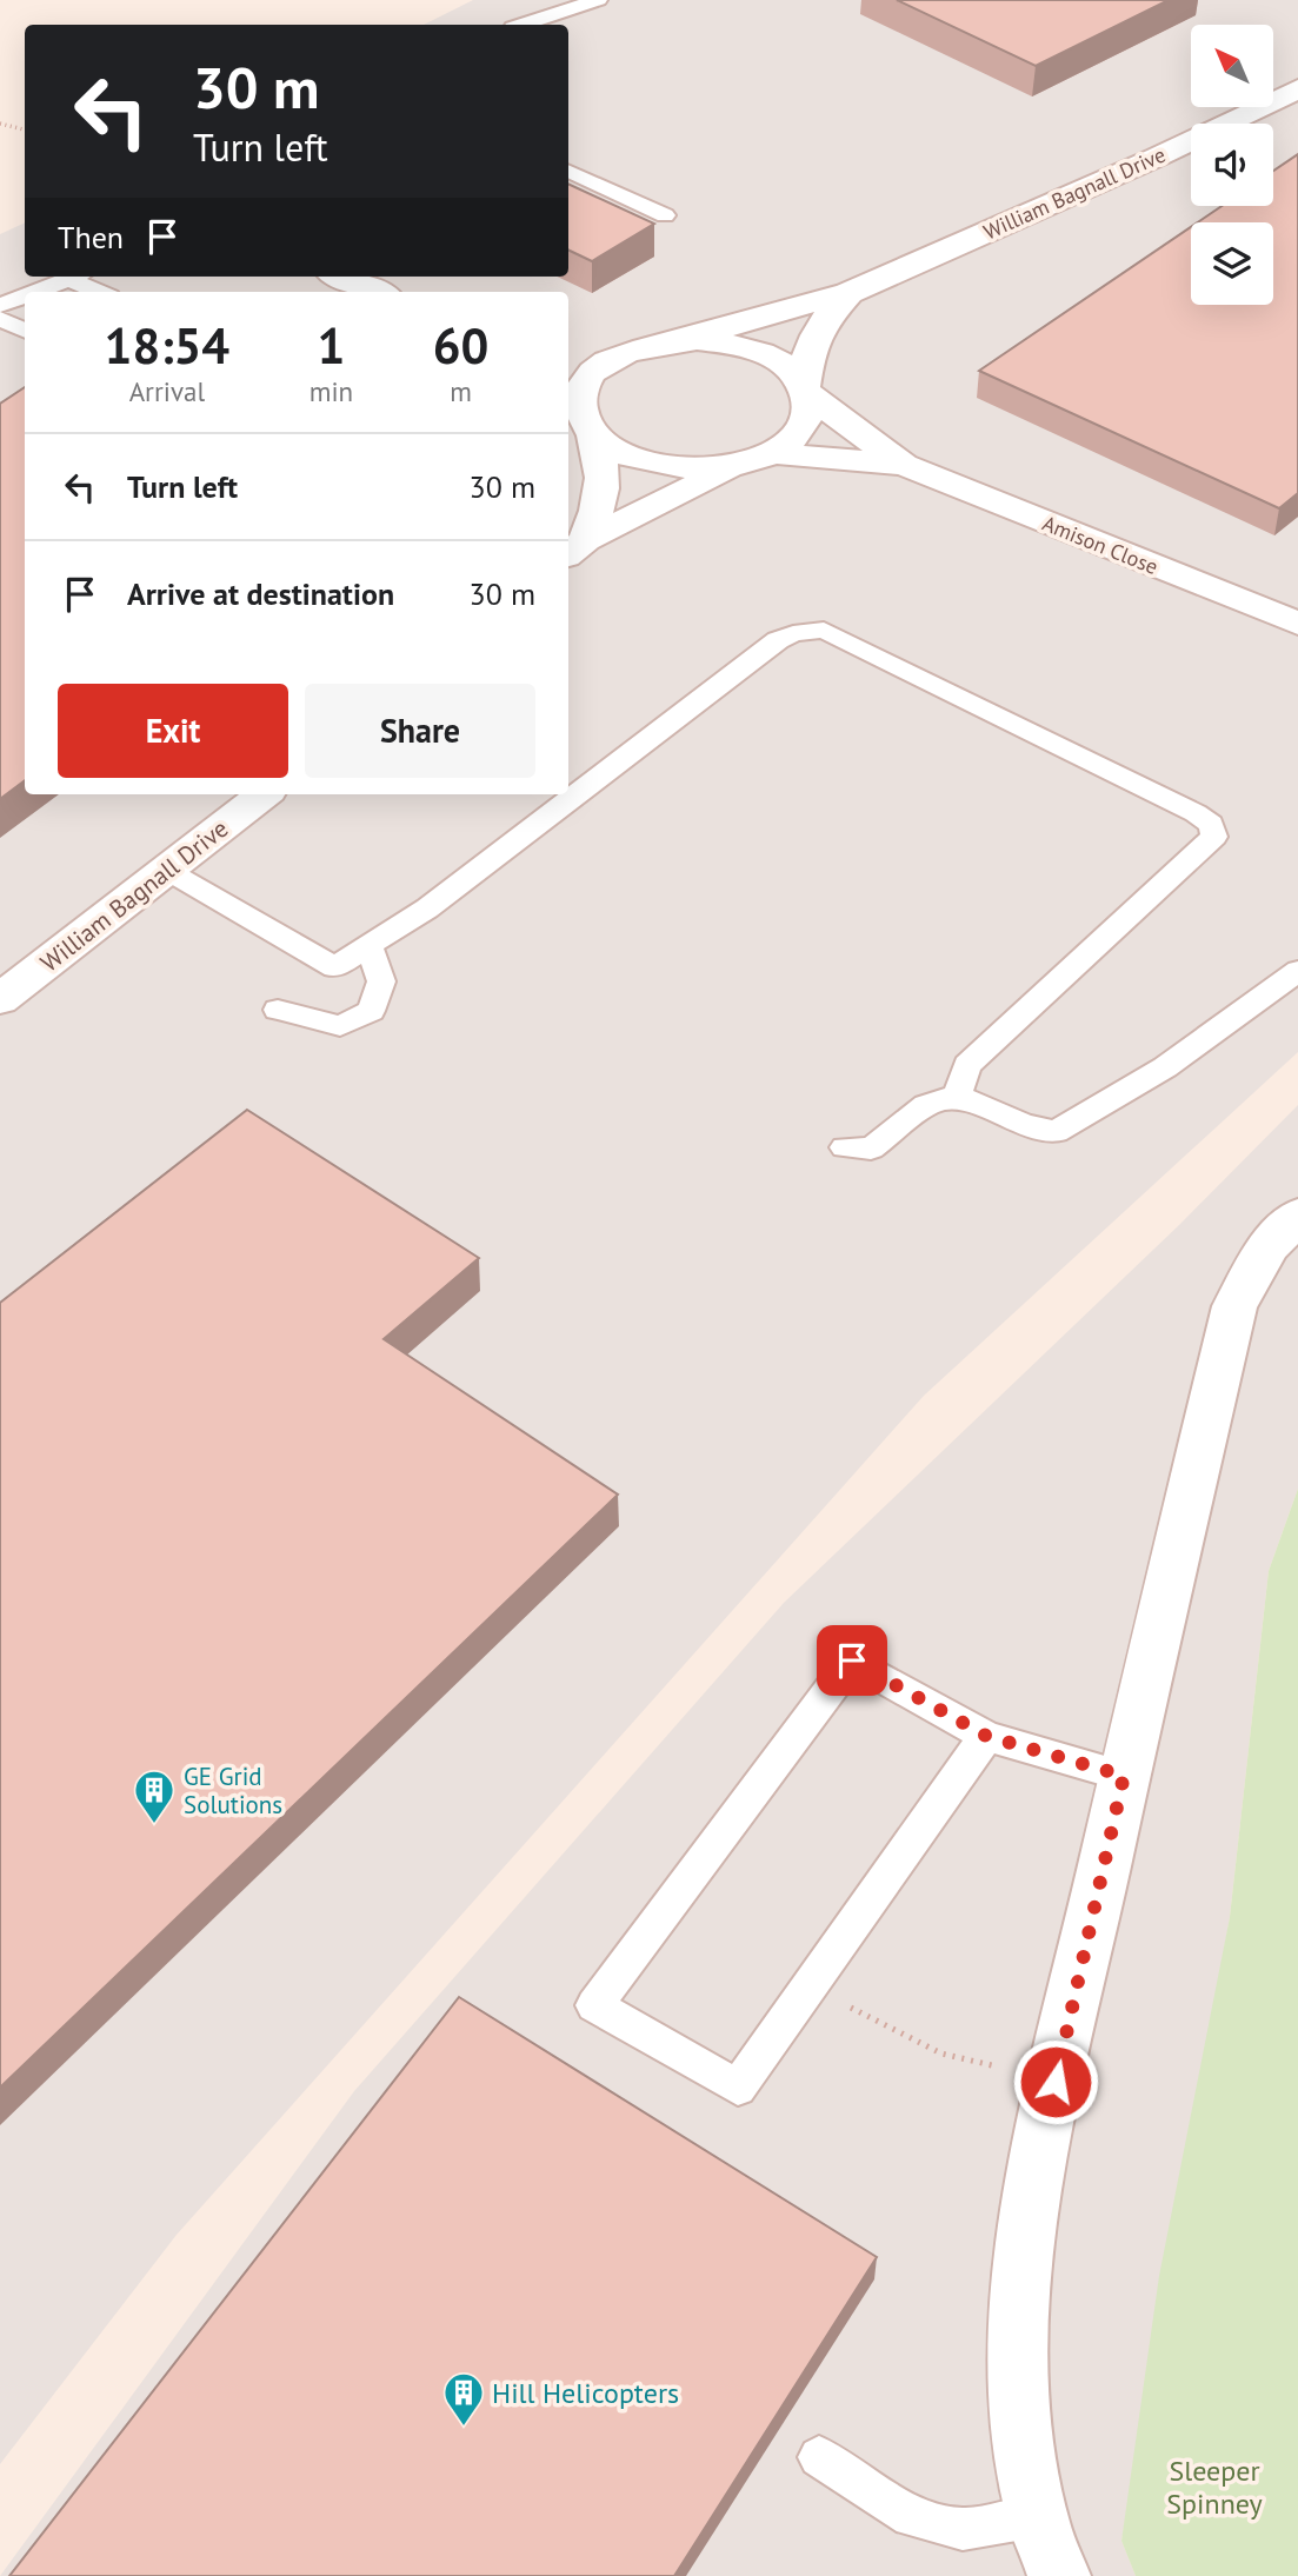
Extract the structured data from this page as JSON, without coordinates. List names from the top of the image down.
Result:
{
  "streets": {
    "street": ["William Bagnall Drive", "Amison Close"]
  },
  "crossings": [
    ["William Bagnall Drive", "Amison Close"]
  ],
  "parks": ["Sleeper Spinney"],
  "places": {
    "building": ["GE Grid Solutions", "Hill Helicopters"]
  },
  "north": "top left",
  "page": {
    "turn": ["30 m", "Turn left"],
    "then": "Then",
    "eta": [
      "18:54",
      "Arrival",
      "1",
      "min",
      "60",
      "m"
    ],
    "list": [
      {
        "name": "Turn left",
        "value": "30 m"
      },
      {
        "name": "Arrive at destination",
        "value": "30 m"
      }
    ],
    "buttons": ["Exit", "Share"]
  }
}
